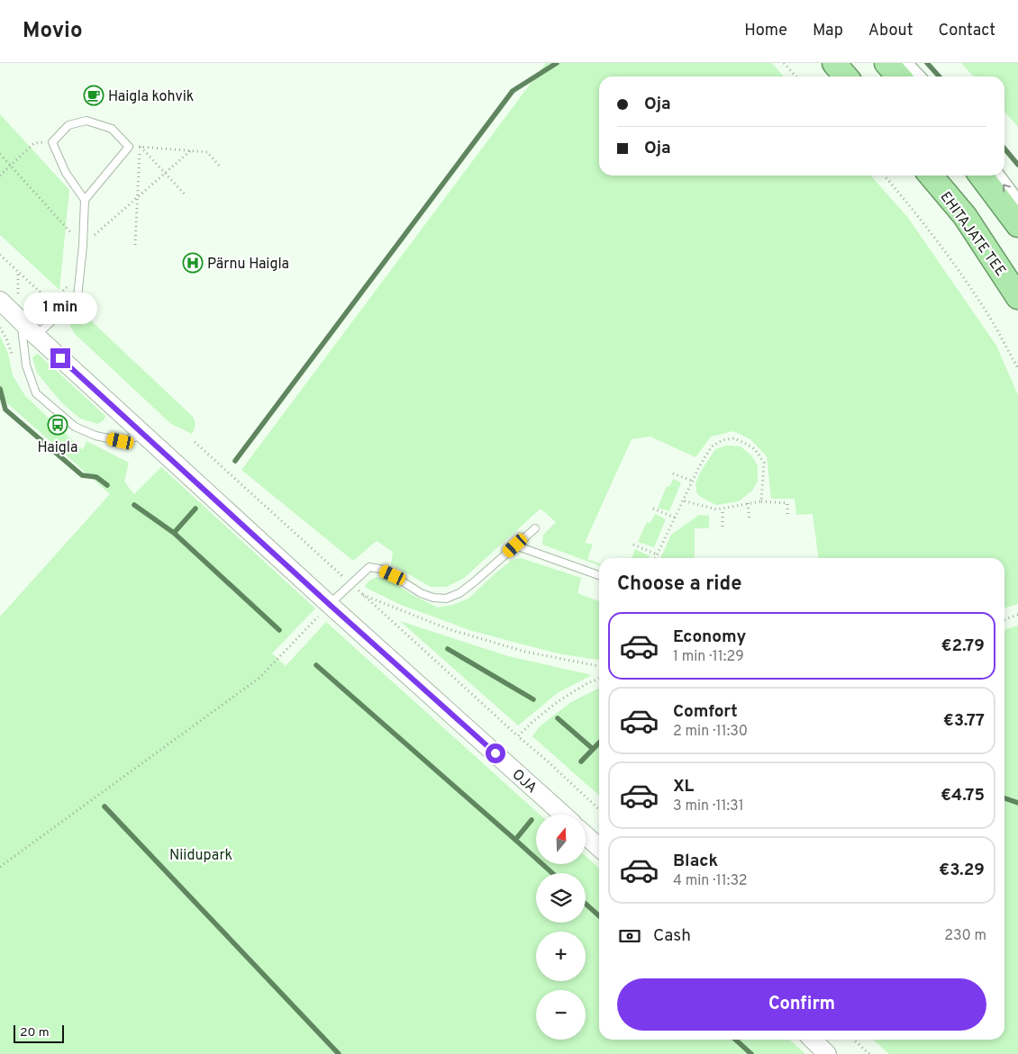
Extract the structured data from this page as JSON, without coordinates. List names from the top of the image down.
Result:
{
  "streets": {
    "highway": ["EHITAJATE TEE"],
    "street": ["OJA"]
  },
  "parks": ["Niidupark"],
  "places": {
    "cafe": ["Haigla kohvik"],
    "hospital": ["Pärnu Haigla"],
    "bus stop": ["Haigla"]
  },
  "scale_bar": "20 m",
  "north": "top",
  "page": {
    "header": "Movio",
    "nav": [
      "Home",
      "Map",
      "About",
      "Contact"
    ],
    "banner": ["Oja", "Oja"],
    "bubble": "1 min",
    "heading": "Choose a ride",
    "list": [
      {
        "name": "Economy",
        "note": "1 min · 11:29",
        "value": "€2.79"
      },
      {
        "name": "Comfort",
        "note": "2 min · 11:30",
        "value": "€3.77"
      },
      {
        "name": "XL",
        "note": "3 min · 11:31",
        "value": "€4.75"
      },
      {
        "name": "Black",
        "note": "4 min · 11:32",
        "value": "€3.29"
      }
    ],
    "map_buttons": ["+", "−"],
    "pay": ["Cash", "230 m"],
    "buttons": "Confirm",
    "scale": "20 m"
  }
}
